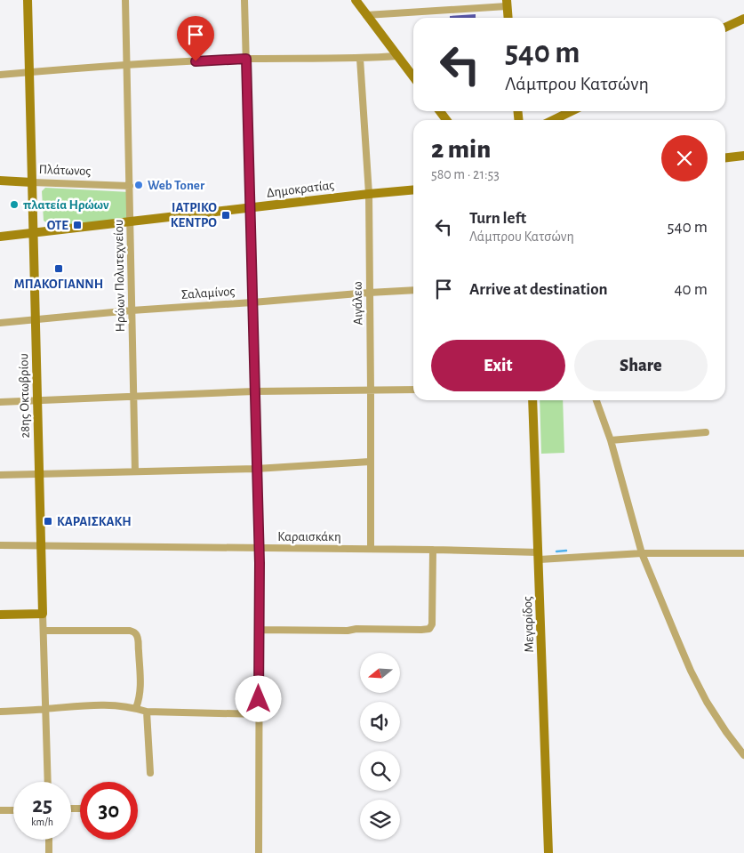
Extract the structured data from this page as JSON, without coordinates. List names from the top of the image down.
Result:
{
  "streets": {
    "street": [
      "Πλάτωνος",
      "Δημοκρατίας",
      "Ηρώων Πολυτεχνείου",
      "Σαλαμίνος",
      "Αιγάλεω",
      "28ης Οκτωβρίου",
      "Καραισκάκη",
      "Μεγαρίδος"
    ]
  },
  "crossings": [
    ["Πλάτωνος", "Ηρώων Πολυτεχνείου"],
    ["Πλάτωνος", "28ης Οκτωβρίου"],
    ["Δημοκρατίας", "Ηρώων Πολυτεχνείου"],
    ["Δημοκρατίας", "Αιγάλεω"],
    ["Δημοκρατίας", "28ης Οκτωβρίου"],
    ["Ηρώων Πολυτεχνείου", "Σαλαμίνος"],
    ["Σαλαμίνος", "Αιγάλεω"],
    ["Σαλαμίνος", "28ης Οκτωβρίου"],
    ["Αιγάλεω", "Καραισκάκη"],
    ["28ης Οκτωβρίου", "Καραισκάκη"],
    ["Καραισκάκη", "Μεγαρίδος"]
  ],
  "places": {
    "other": ["Web Toner", "πλατεία Ηρώων"],
    "transit": [
      "ΙΑΤΡΙΚΟ ΚΕΝΤΡΟ",
      "ΟΤΕ",
      "ΜΠΑΚΟΓΙΑΝΝΗ",
      "ΚΑΡΑΙΣΚΑΚΗ"
    ]
  },
  "north": "left",
  "page": {
    "turn": ["540 m", "Λάμπρου Κατσώνη"],
    "heading": ["2 min", "580 m · 21:53"],
    "list": [
      {
        "name": "Turn left",
        "note": "Λάμπρου Κατσώνη",
        "value": "540 m"
      },
      {
        "name": "Arrive at destination",
        "value": "40 m"
      }
    ],
    "buttons": ["Exit", "Share"],
    "speed": "25 km/h",
    "limit": "30"
  }
}
